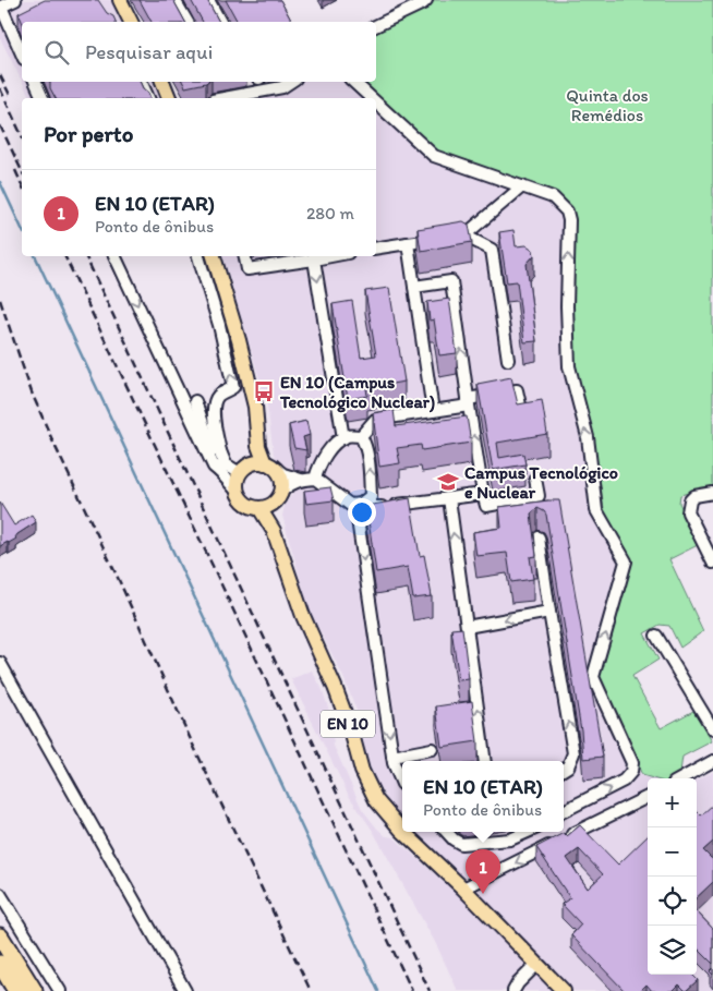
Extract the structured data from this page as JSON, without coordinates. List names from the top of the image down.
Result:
{
  "streets": {
    "main road": ["EN 10"]
  },
  "parks": ["Quinta dos Remédios"],
  "places": {
    "bus stop": ["EN 10 (Campus Tecnológico Nuclear)"],
    "school or university": ["Campus Tecnológico e Nuclear"]
  },
  "page": {
    "search": "Pesquisar aqui",
    "heading": "Por perto",
    "list": [
      {
        "mark": "1",
        "name": "EN 10 (ETAR)",
        "note": "Ponto de ônibus",
        "value": "280 m"
      }
    ],
    "popup": ["EN 10 (ETAR)", "Ponto de ônibus"],
    "map_buttons": ["+", "−"],
    "pins": "1"
  }
}
